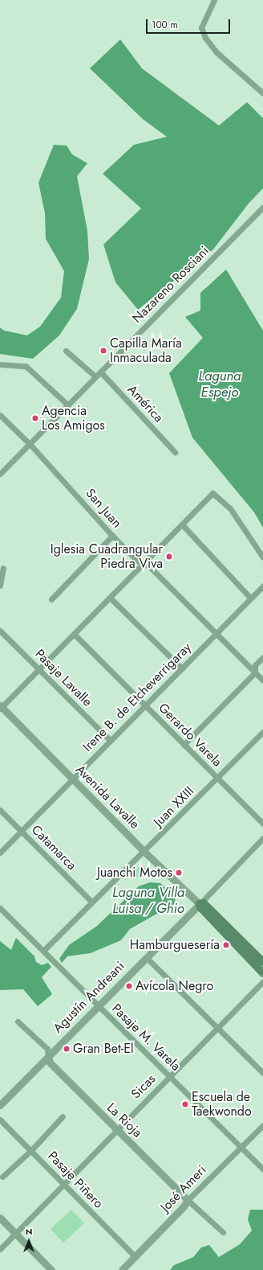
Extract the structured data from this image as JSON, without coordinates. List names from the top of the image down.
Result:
{
  "streets": {
    "main road": ["Avenida Lavalle"],
    "street": [
      "Nazareno Rosciani",
      "América",
      "San Juan",
      "Pasaje Lavalle",
      "Irene B. de Etcheverrigaray",
      "Gerardo Varela",
      "Juan XXIII",
      "Catamarca",
      "Agustín Andreani",
      "Pasaje M. Varela",
      "Sicas",
      "La Rioja",
      "Pasaje Piñero",
      "José Ameri"
    ]
  },
  "crossings": [
    ["Nazareno Rosciani", "América"],
    ["Nazareno Rosciani", "San Juan"],
    ["San Juan", "Irene B. de Etcheverrigaray"],
    ["Pasaje Lavalle", "Irene B. de Etcheverrigaray"],
    ["Irene B. de Etcheverrigaray", "Gerardo Varela"],
    ["Irene B. de Etcheverrigaray", "Avenida Lavalle"],
    ["Irene B. de Etcheverrigaray", "Catamarca"],
    ["Gerardo Varela", "Juan XXIII"],
    ["Avenida Lavalle", "Juan XXIII"],
    ["Avenida Lavalle", "Agustín Andreani"],
    ["Juan XXIII", "Catamarca"],
    ["Juan XXIII", "Pasaje M. Varela"],
    ["Agustín Andreani", "Pasaje M. Varela"],
    ["Agustín Andreani", "La Rioja"],
    ["Pasaje M. Varela", "Sicas"],
    ["Pasaje M. Varela", "José Ameri"],
    ["Sicas", "La Rioja"],
    ["Sicas", "Pasaje Piñero"],
    ["La Rioja", "José Ameri"],
    ["Pasaje Piñero", "José Ameri"]
  ],
  "water": ["Laguna Espejo", "Laguna Villa Luisa / Ghio"],
  "places": [
    "Capilla María Inmaculada",
    "Agencia Los Amigos",
    "Iglesia Cuadrangular Piedra Viva",
    "Juanchi Motos",
    "Hamburguesería",
    "Avícola Negro",
    "Gran Bet-El",
    "Escuela de Taekwondo"
  ],
  "scale_bar": "100 m",
  "north": "top"
}
